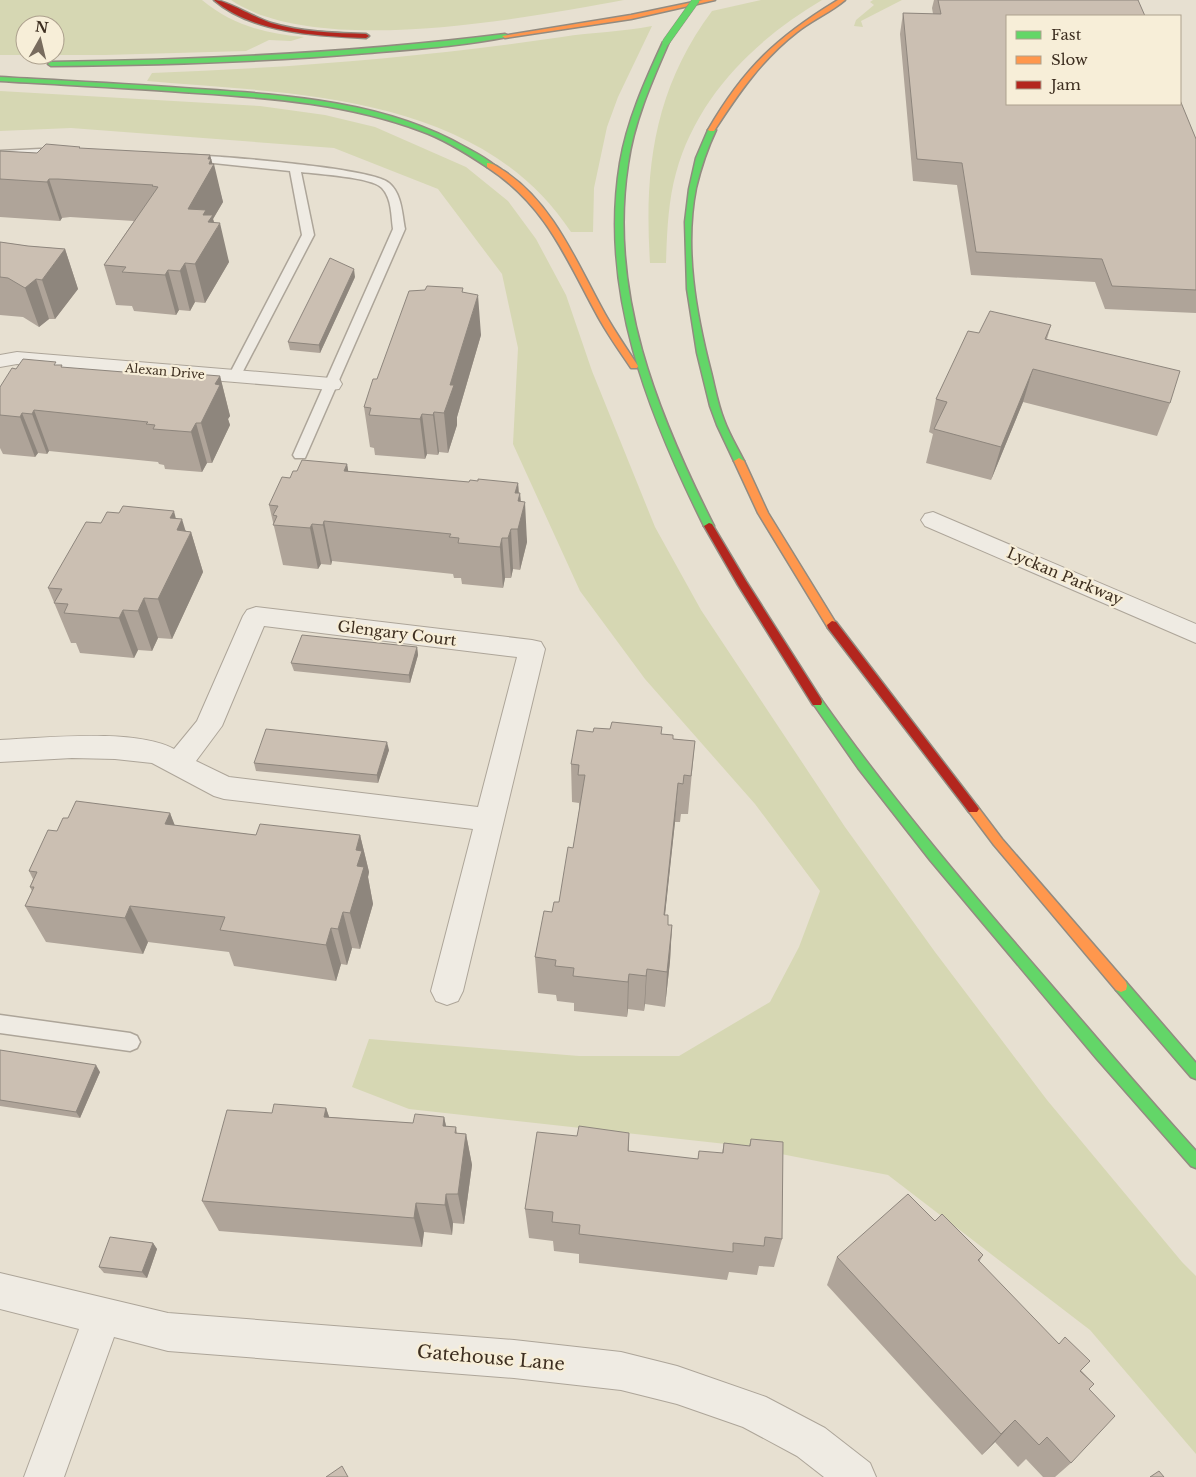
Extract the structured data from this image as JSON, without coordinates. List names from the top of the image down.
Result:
{
  "streets": {
    "street": [
      "Alexan Drive",
      "Lyckan Parkway",
      "Glengary Court",
      "Gatehouse Lane"
    ]
  },
  "legend": ["Fast", "Slow", "Jam"],
  "north": "top"
}
